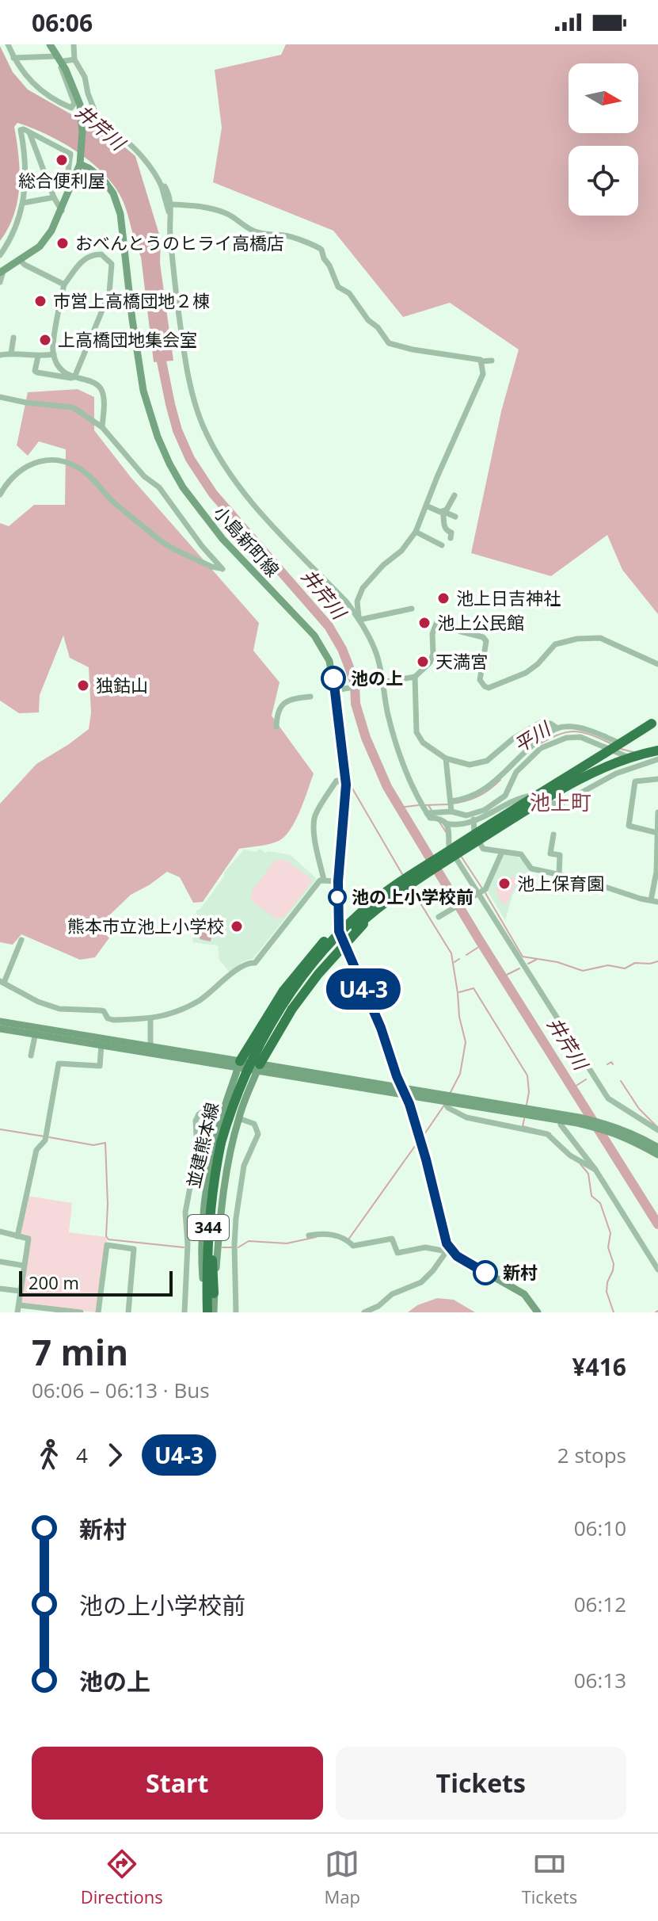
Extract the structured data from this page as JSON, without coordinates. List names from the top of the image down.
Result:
{
  "streets": {
    "highway": ["344"],
    "main road": ["小島新町線", "並建熊本線"]
  },
  "crossings": [
    ["並建熊本線", "344"]
  ],
  "districts": ["池上町"],
  "water": ["井芹川", "平川"],
  "places": [
    "総合便利屋",
    "おべんとうのヒライ高橋店",
    "市営上高橋団地２棟",
    "上高橋団地集会室",
    "池上日吉神社",
    "池上公民館",
    "天満宮",
    "池の上",
    "独鈷山",
    "池上保育園",
    "池の上小学校前",
    "熊本市立池上小学校",
    "新村"
  ],
  "lines": ["bus line U4-3"],
  "scale_bar": "200 m",
  "north": "right",
  "page": {
    "status": "06:06",
    "on_map": "U4-3",
    "scale": "200 m",
    "heading": ["7 min", "06:06 – 06:13 · Bus", "¥416"],
    "legs": ["4", "U4-3", "2 stops"],
    "list": [
      {
        "name": "新村",
        "value": "06:10"
      },
      {
        "name": "池の上小学校前",
        "value": "06:12"
      },
      {
        "name": "池の上",
        "value": "06:13"
      }
    ],
    "buttons": ["Start", "Tickets"],
    "tabs": ["Directions", "Map", "Tickets"]
  }
}
